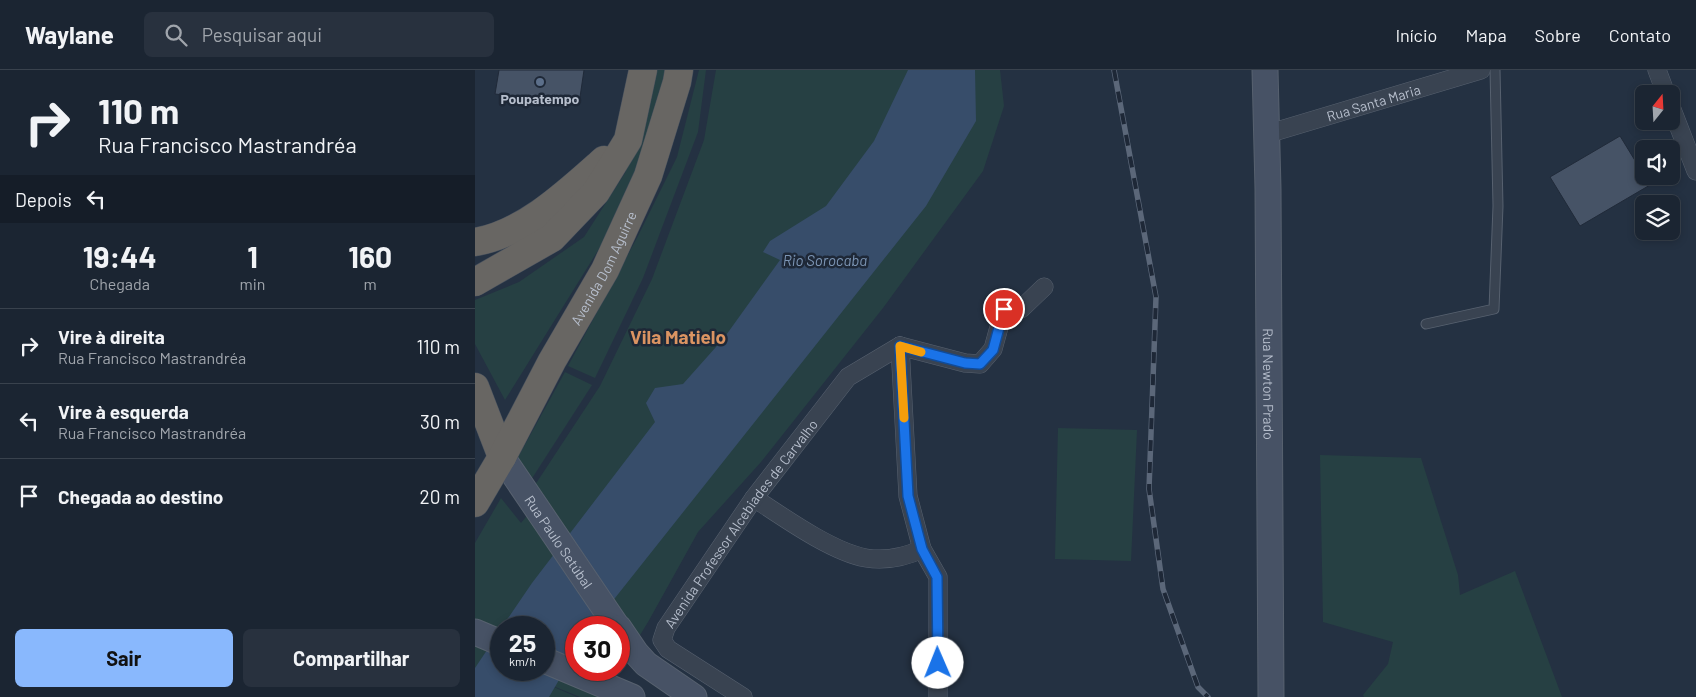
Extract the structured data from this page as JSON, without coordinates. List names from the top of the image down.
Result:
{
  "streets": {
    "highway": ["Avenida Dom Aguirre"],
    "main road": ["Rua Newton Prado", "Rua Paulo Setúbal"],
    "street": ["Rua Santa Maria", "Avenida Professor Alcebiades de Carvalho"]
  },
  "crossings": [
    ["Rua Santa Maria", "Rua Newton Prado"],
    ["Avenida Dom Aguirre", "Rua Paulo Setúbal"]
  ],
  "districts": ["Vila Matielo"],
  "water": ["Rio Sorocaba"],
  "places": ["Poupatempo"],
  "north": "top",
  "page": {
    "header": "Waylane",
    "search": "Pesquisar aqui",
    "nav": [
      "Início",
      "Mapa",
      "Sobre",
      "Contato"
    ],
    "turn": ["110 m", "Rua Francisco Mastrandréa"],
    "then": "Depois",
    "eta": [
      "19:44",
      "Chegada",
      "1",
      "min",
      "160",
      "m"
    ],
    "list": [
      {
        "name": "Vire à direita",
        "note": "Rua Francisco Mastrandréa",
        "value": "110 m"
      },
      {
        "name": "Vire à esquerda",
        "note": "Rua Francisco Mastrandréa",
        "value": "30 m"
      },
      {
        "name": "Chegada ao destino",
        "value": "20 m"
      }
    ],
    "speed": "25 km/h",
    "limit": "30",
    "buttons": ["Sair", "Compartilhar"]
  }
}
